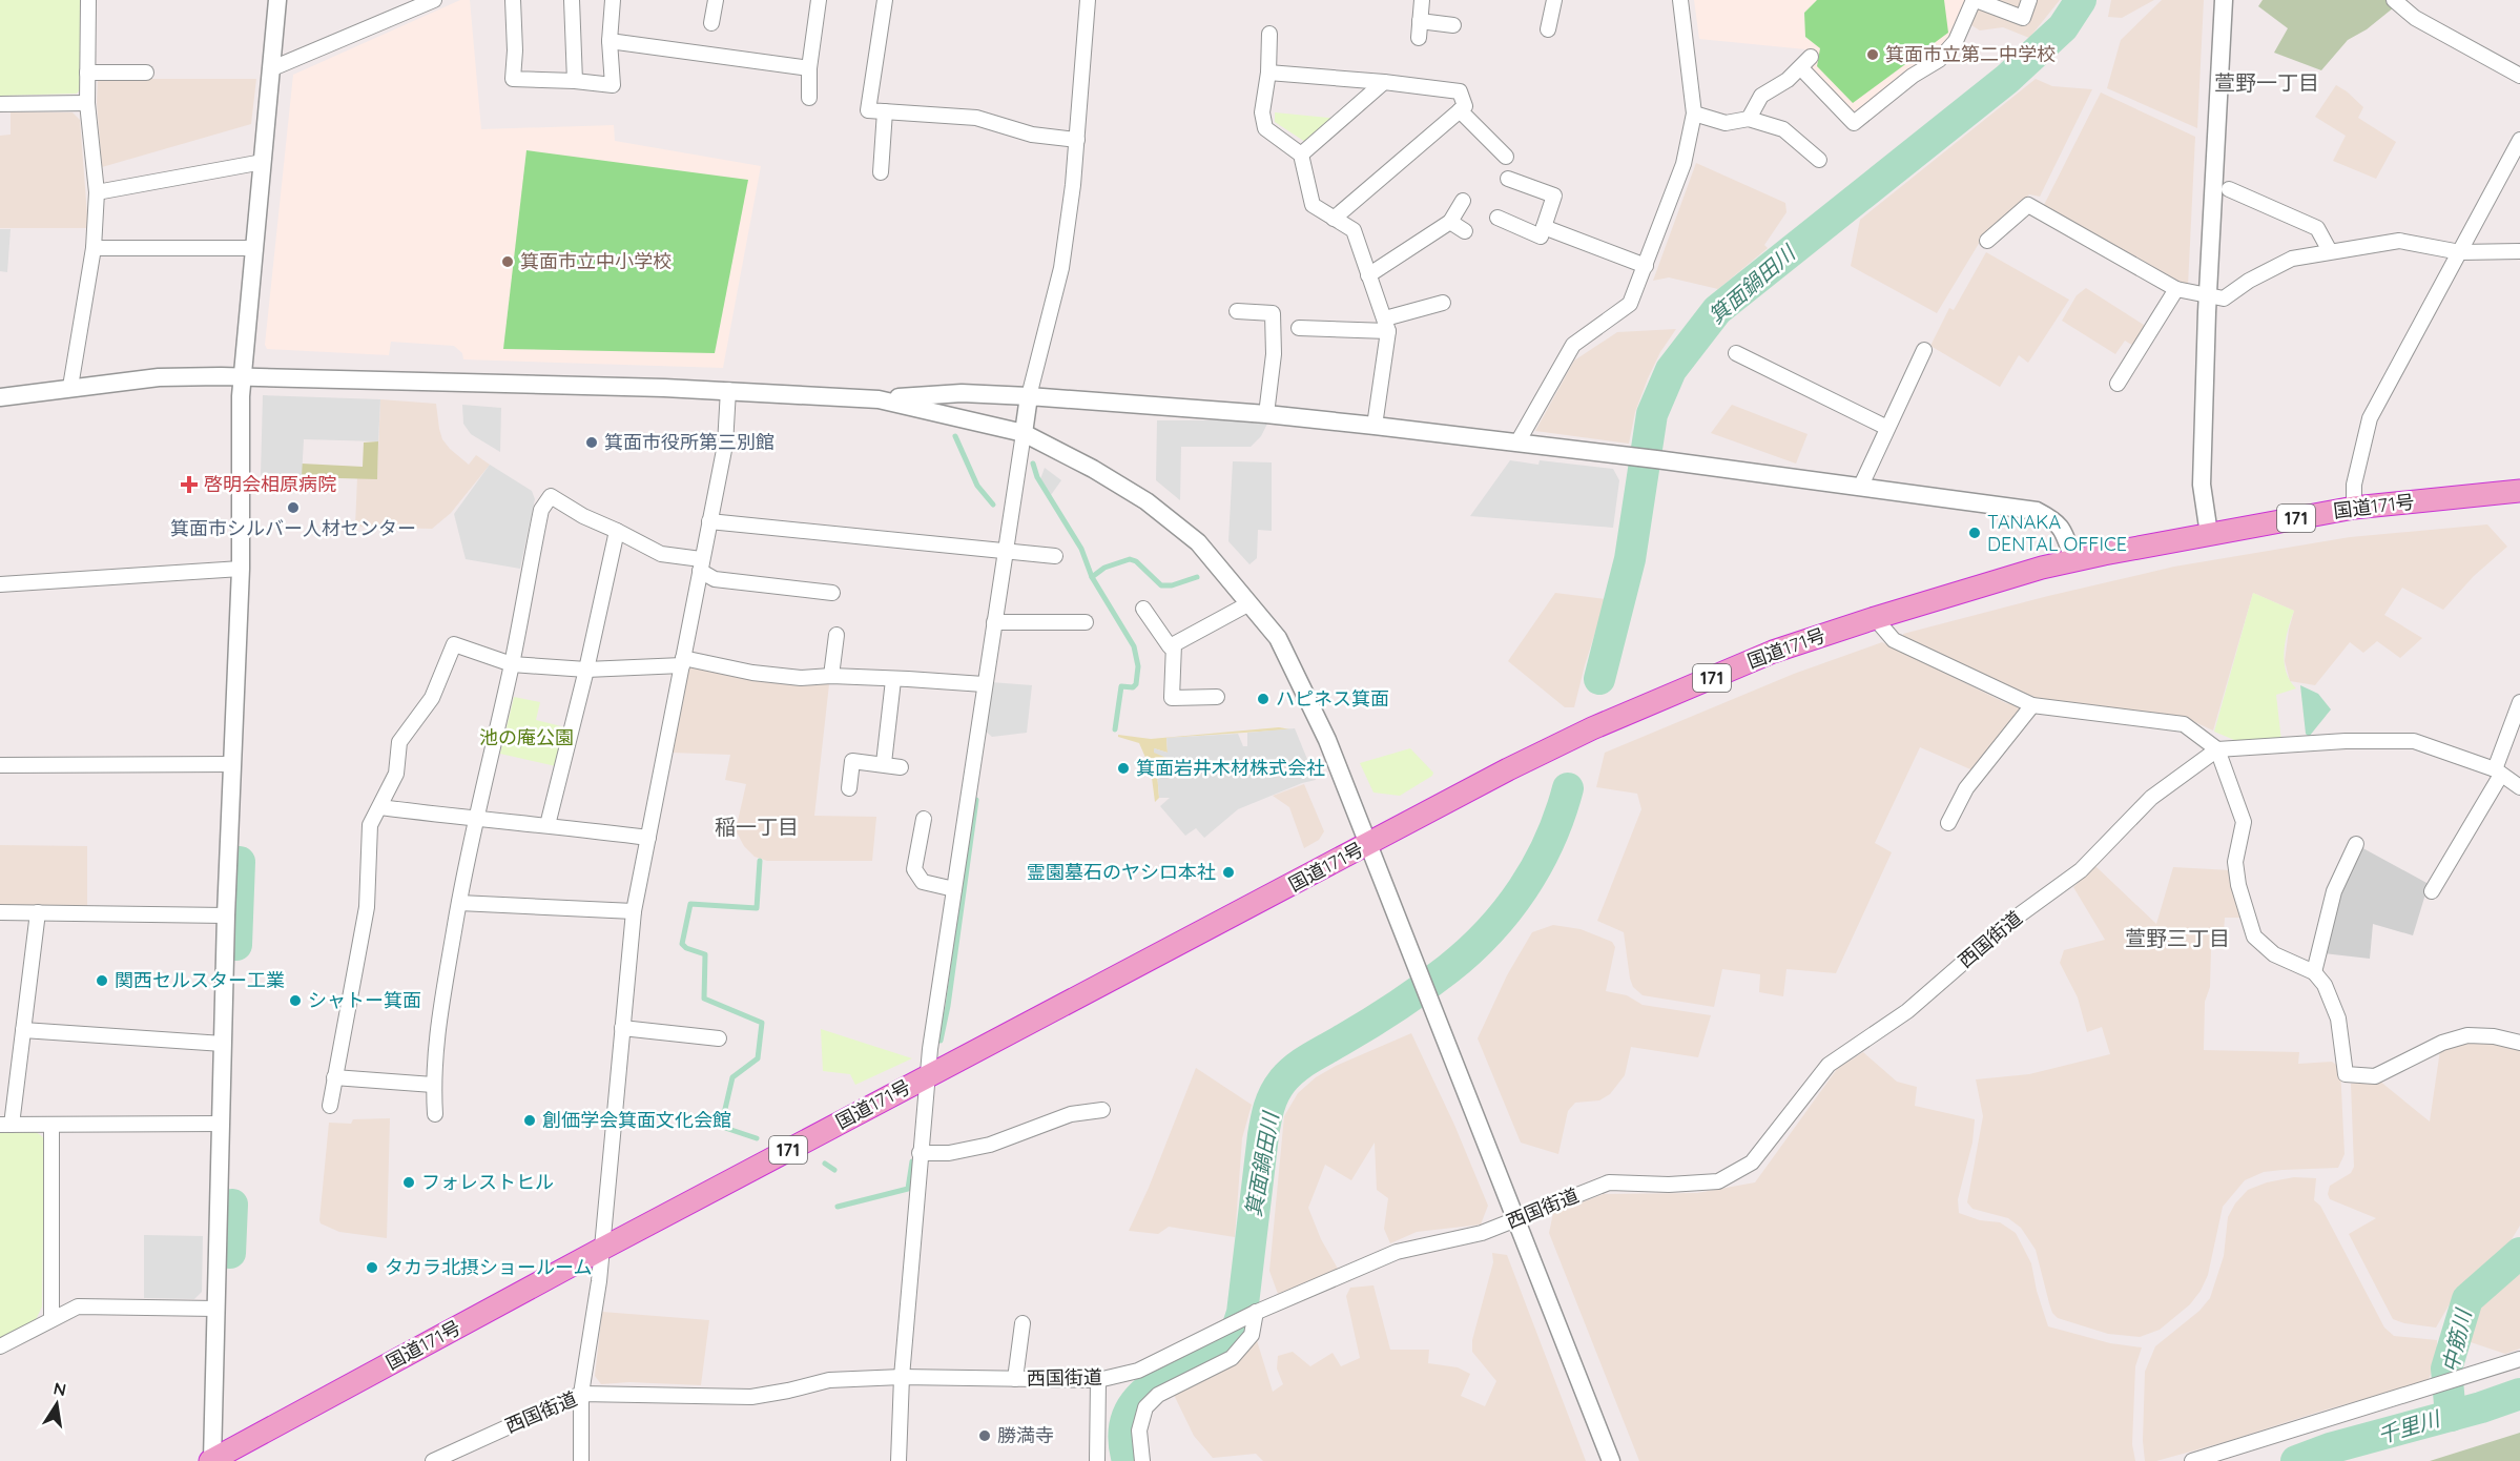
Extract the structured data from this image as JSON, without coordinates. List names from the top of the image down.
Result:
{
  "streets": {
    "highway": ["国道171号", "171"],
    "street": ["西国街道"]
  },
  "districts": ["萱野一丁目", "稲一丁目", "萱野三丁目"],
  "water": ["箕面鍋田川", "中筋川", "千里川"],
  "parks": ["池の庵公園"],
  "places": {
    "other": [
      "箕面市立第二中学校",
      "箕面市立中小学校",
      "箕面市役所第三別館",
      "箕面市シルバー人材センター",
      "TANAKA DENTAL OFFICE",
      "ハピネス箕面",
      "箕面岩井木材株式会社",
      "霊園墓石のヤシロ本社",
      "関西セルスター工業",
      "シャトー箕面",
      "創価学会箕面文化会館",
      "フォレストヒル",
      "タカラ北摂ショールーム",
      "勝満寺"
    ],
    "health": ["啓明会相原病院"]
  },
  "north": "top"
}
